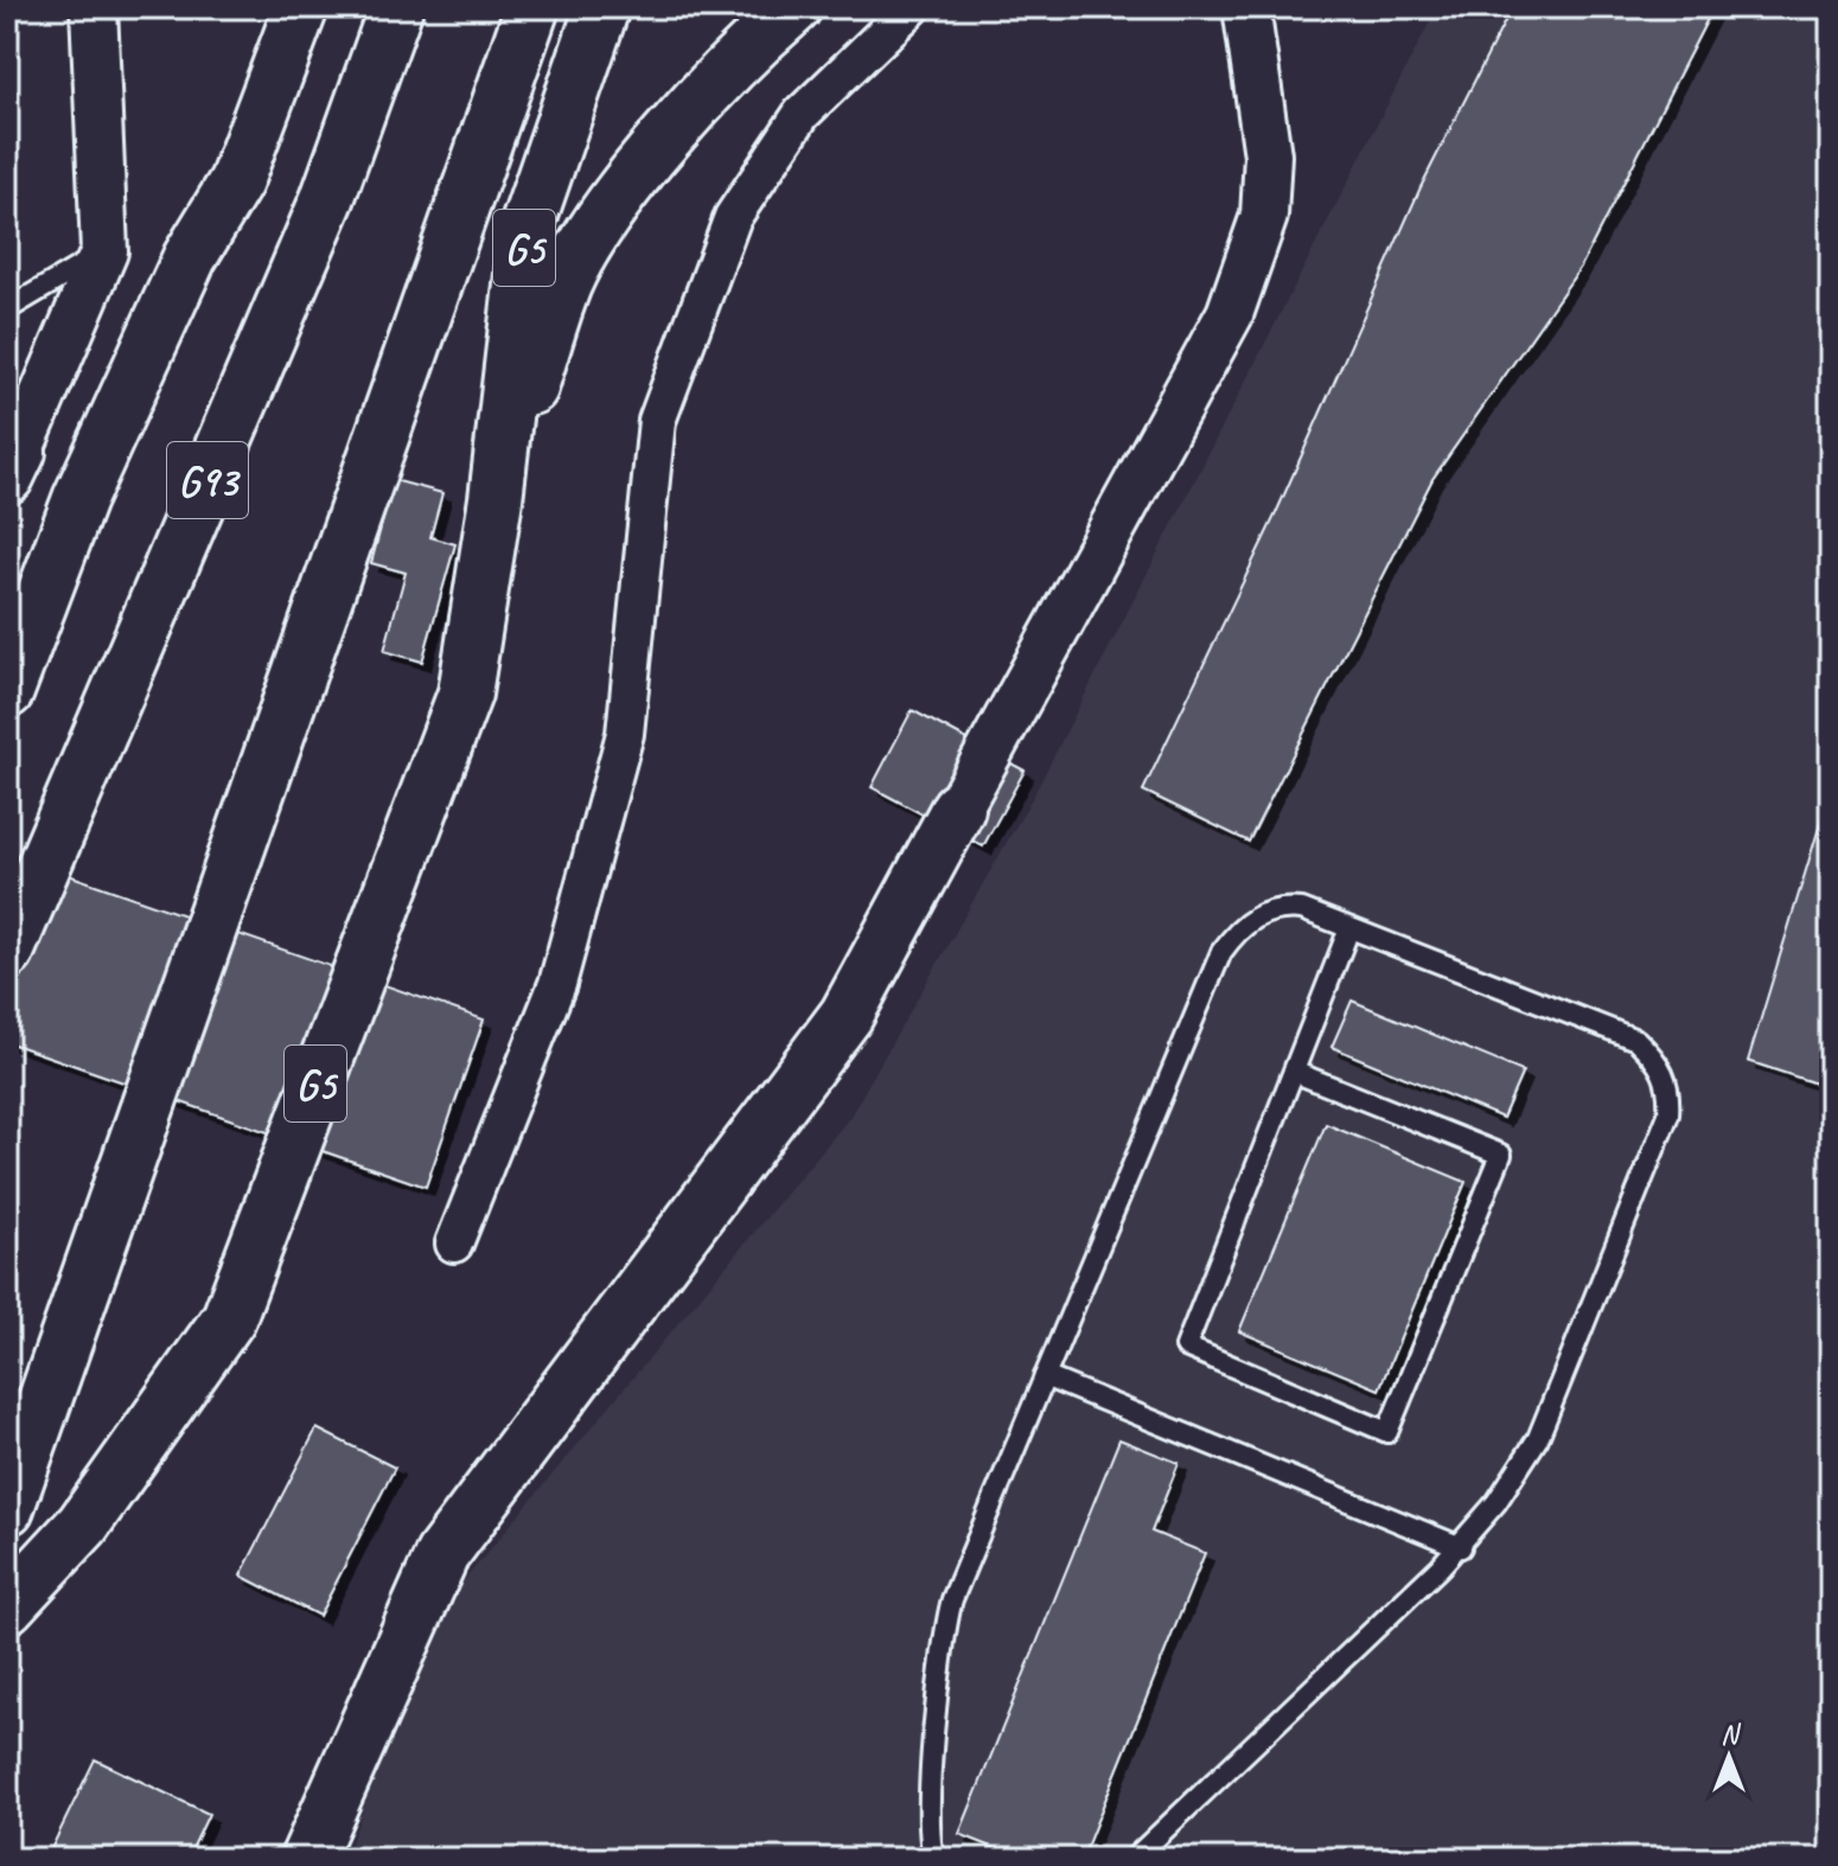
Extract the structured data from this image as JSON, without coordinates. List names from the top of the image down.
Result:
{
  "streets": {
    "highway": ["G5", "G93"]
  },
  "north": "top"
}
